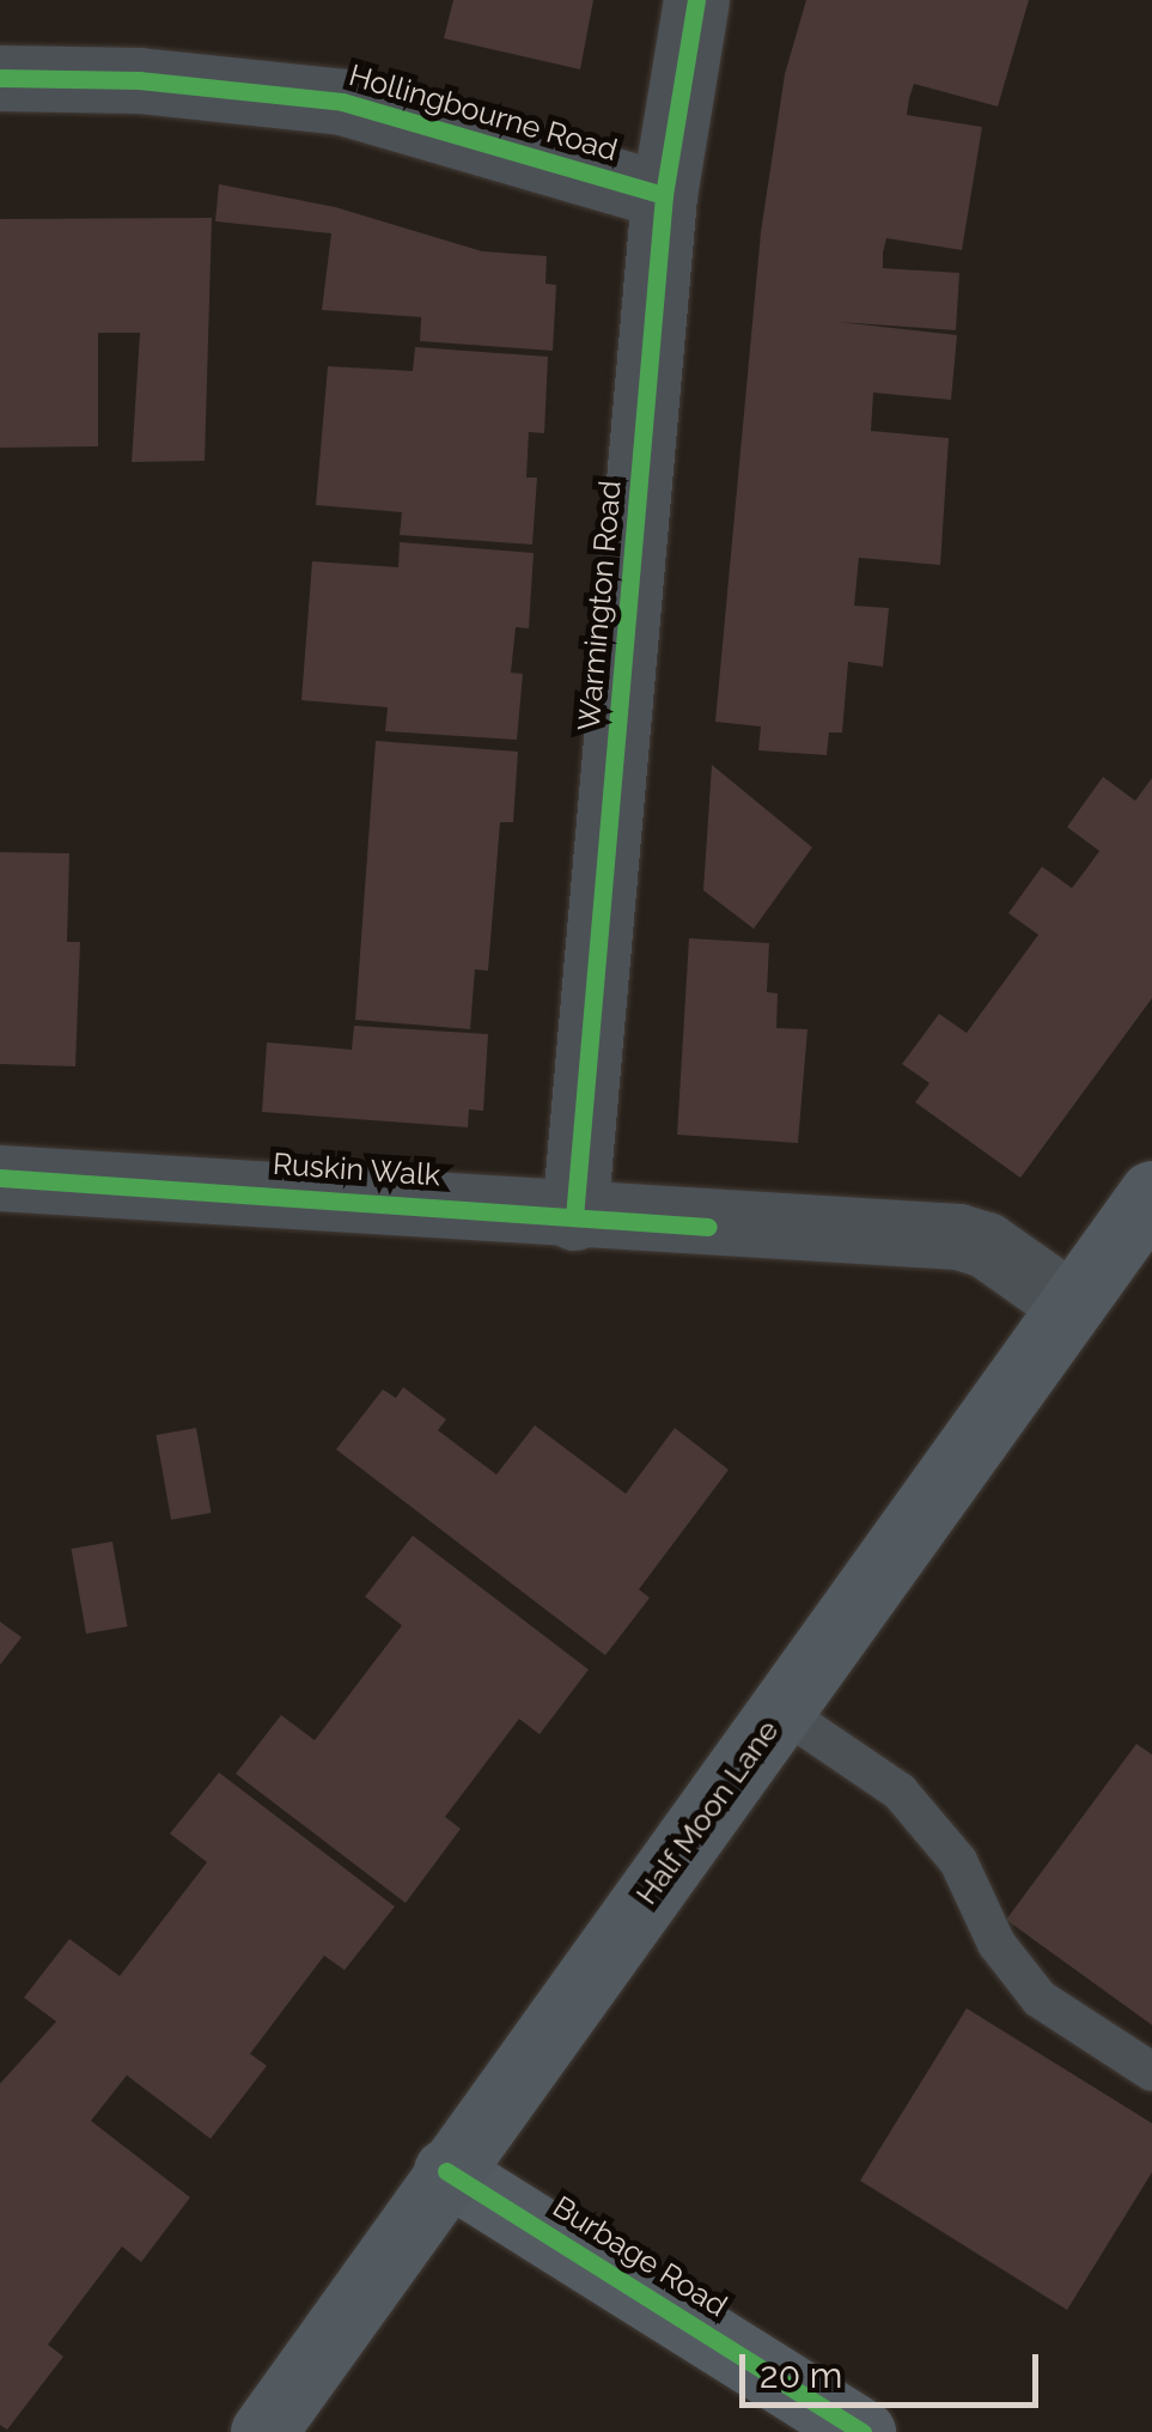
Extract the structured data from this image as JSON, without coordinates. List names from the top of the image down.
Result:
{
  "streets": {
    "main road": ["Half Moon Lane"],
    "street": [
      "Hollingbourne Road",
      "Warmington Road",
      "Ruskin Walk",
      "Burbage Road"
    ]
  },
  "crossings": [
    ["Hollingbourne Road", "Warmington Road"],
    ["Warmington Road", "Ruskin Walk"],
    ["Ruskin Walk", "Half Moon Lane"],
    ["Half Moon Lane", "Burbage Road"]
  ],
  "scale_bar": "20 m"
}
